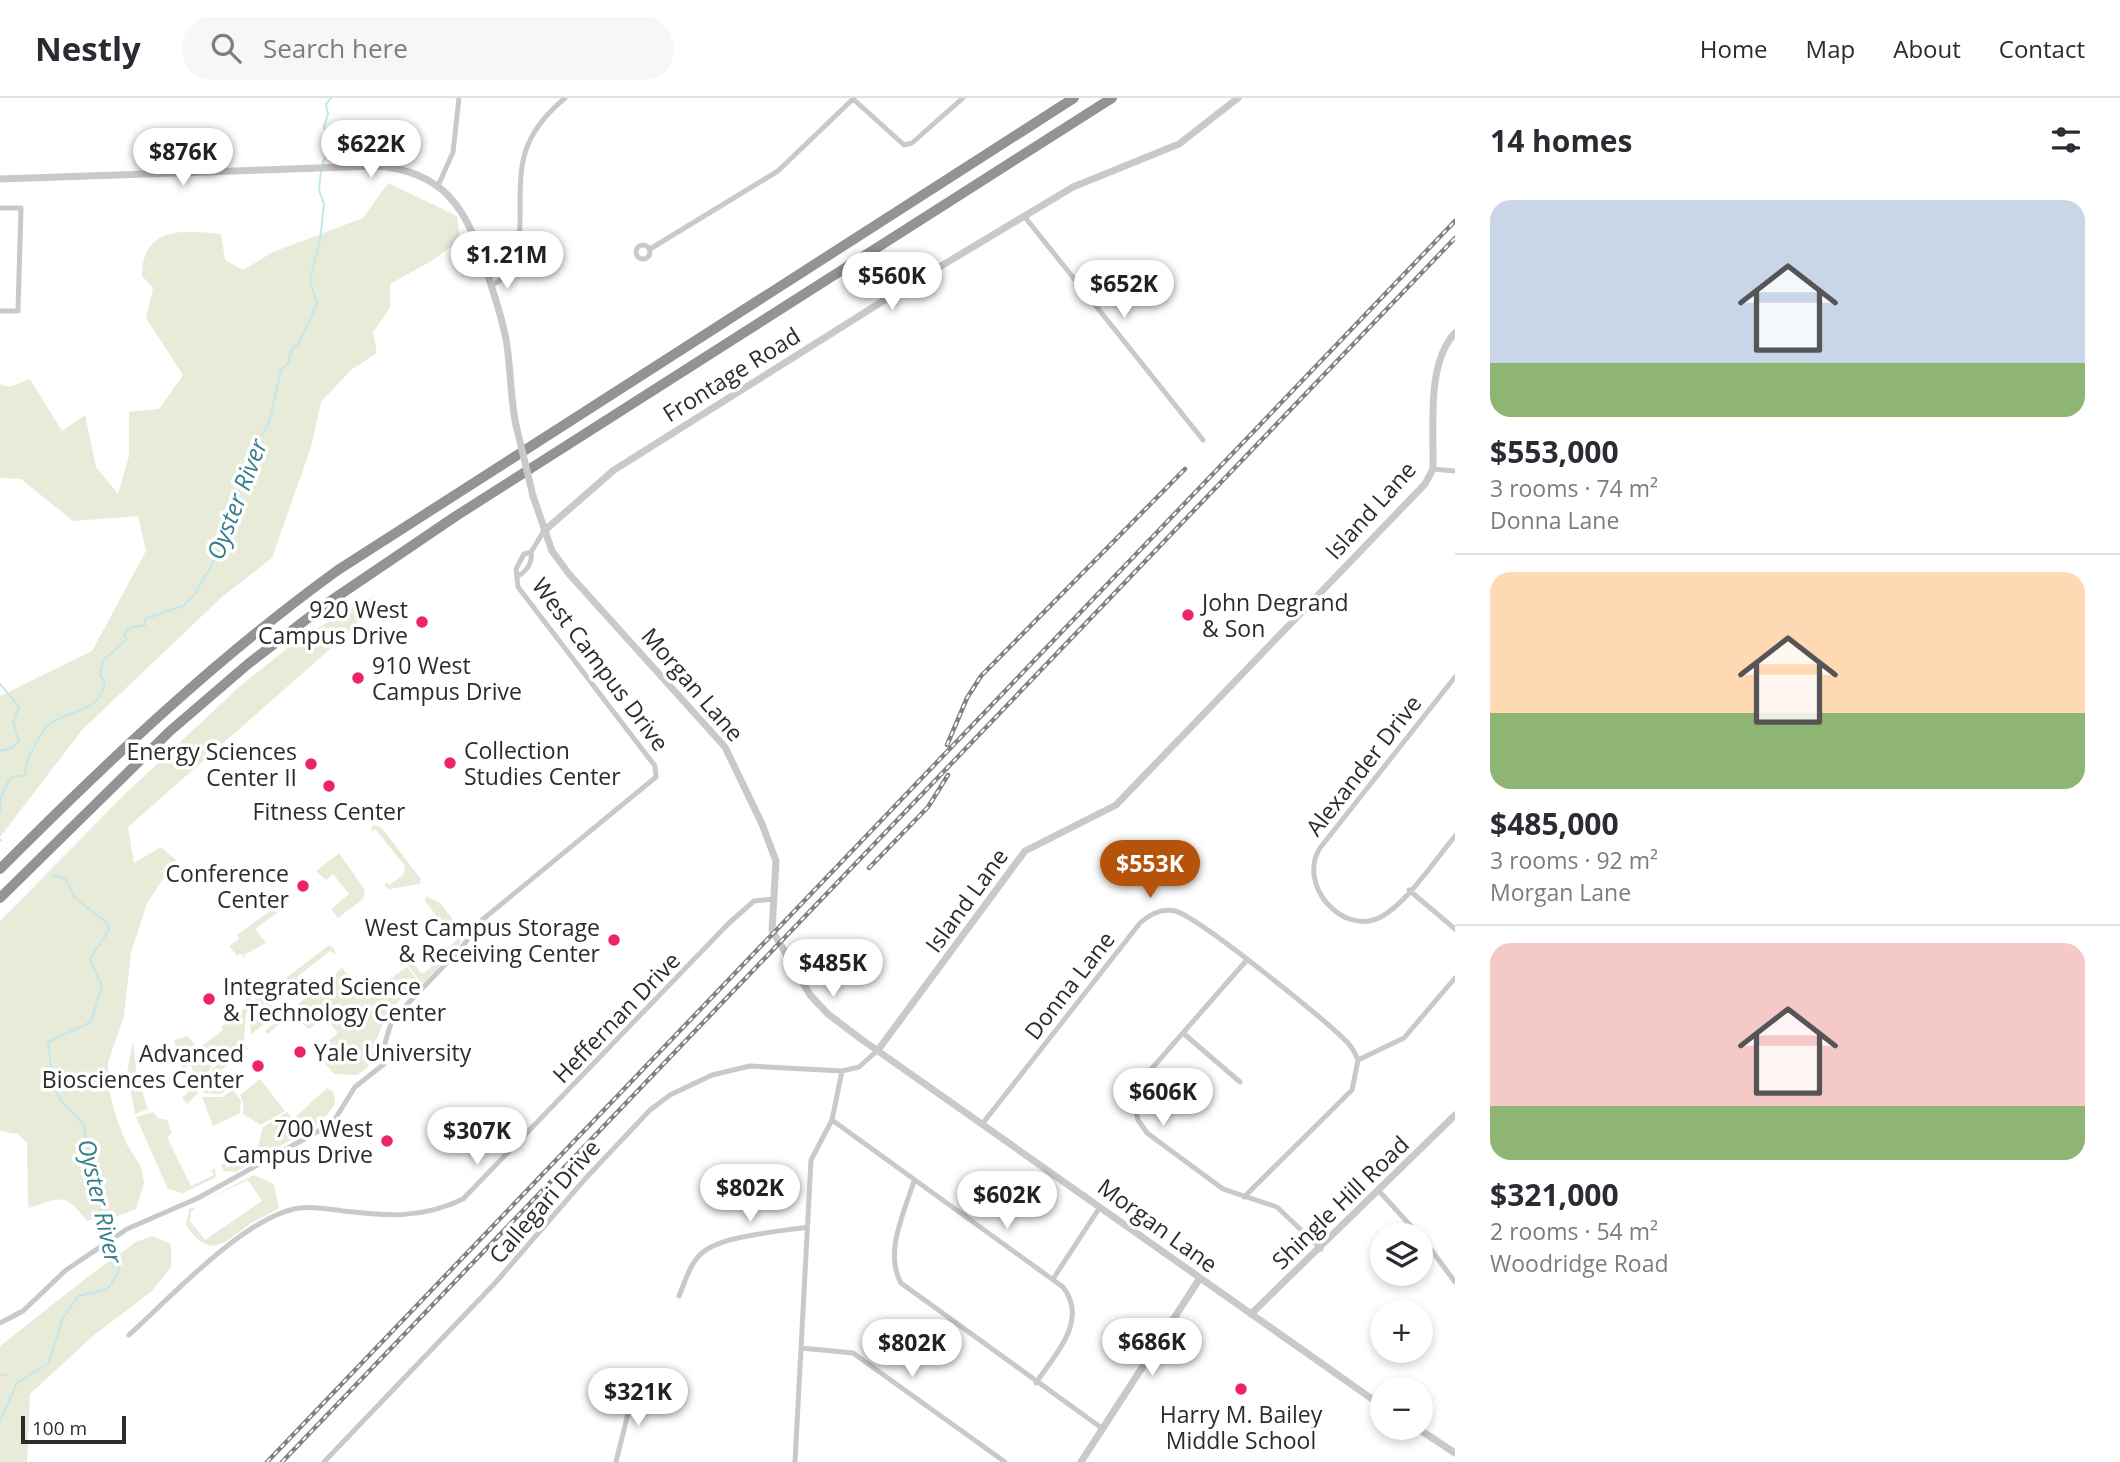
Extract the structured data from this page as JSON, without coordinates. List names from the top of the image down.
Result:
{
  "streets": {
    "street": [
      "Frontage Road",
      "Island Lane",
      "West Campus Drive",
      "Morgan Lane",
      "Alexander Drive",
      "Donna Lane",
      "Heffernan Drive",
      "Callegari Drive",
      "Shingle Hill Road"
    ]
  },
  "crossings": [
    ["Frontage Road", "West Campus Drive"],
    ["Frontage Road", "Morgan Lane"],
    ["Island Lane", "Morgan Lane"],
    ["Island Lane", "Callegari Drive"],
    ["West Campus Drive", "Morgan Lane"],
    ["Morgan Lane", "Donna Lane"],
    ["Morgan Lane", "Heffernan Drive"],
    ["Morgan Lane", "Shingle Hill Road"]
  ],
  "water": ["Oyster River"],
  "places": [
    "John Degrand & Son",
    "920 West Campus Drive",
    "910 West Campus Drive",
    "Collection Studies Center",
    "Energy Sciences Center II",
    "Fitness Center",
    "Conference Center",
    "West Campus Storage & Receiving Center",
    "Integrated Science & Technology Center",
    "Yale University",
    "Advanced Biosciences Center",
    "700 West Campus Drive",
    "Harry M. Bailey Middle School"
  ],
  "scale_bar": "100 m",
  "page": {
    "header": "Nestly",
    "search": "Search here",
    "nav": [
      "Home",
      "Map",
      "About",
      "Contact"
    ],
    "heading": "14 homes",
    "price": [
      "$622K",
      "$876K",
      "$1.21M",
      "$560K",
      "$652K",
      "$553K",
      "$485K",
      "$606K",
      "$307K",
      "$802K",
      "$602K",
      "$686K",
      "$802K",
      "$321K"
    ],
    "list": [
      {
        "name": "$553,000",
        "note": "3 rooms · 74 m² · Donna Lane"
      },
      {
        "name": "$485,000",
        "note": "3 rooms · 92 m² · Morgan Lane"
      },
      {
        "name": "$321,000",
        "note": "2 rooms · 54 m² · Woodridge Road"
      }
    ],
    "map_buttons": ["+", "−"],
    "scale": "100 m"
  }
}
